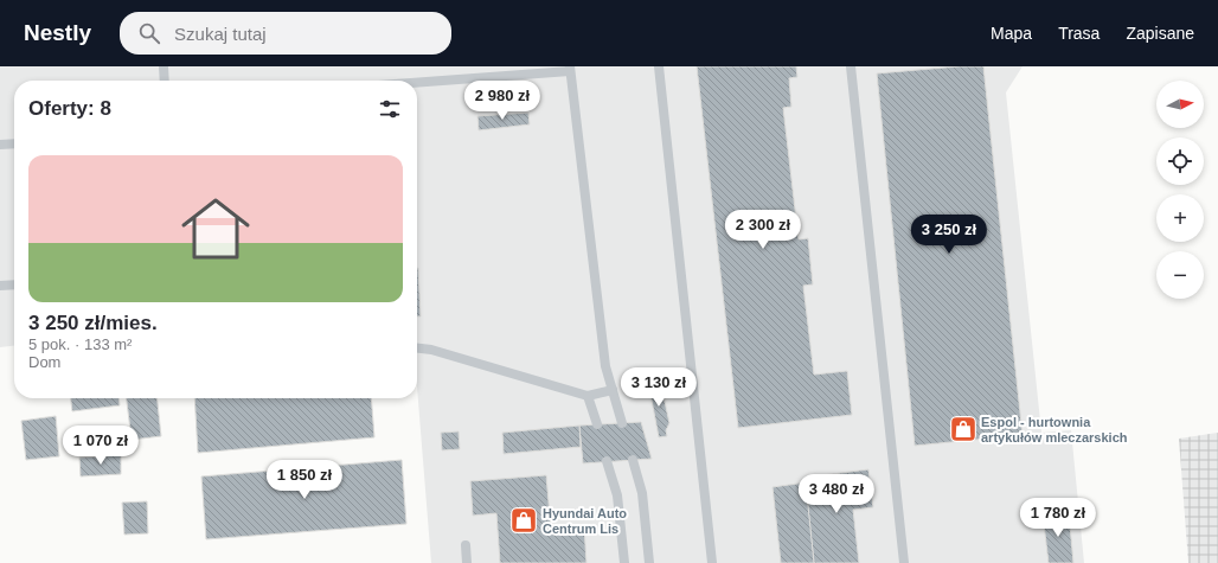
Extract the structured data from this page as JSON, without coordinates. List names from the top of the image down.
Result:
{
  "places": {
    "shop": ["Espol - hurtownia artykułów mleczarskich", "Hyundai Auto Centrum Lis"]
  },
  "north": "right",
  "page": {
    "header": "Nestly",
    "search": "Szukaj tutaj",
    "nav": ["Mapa", "Trasa", "Zapisane"],
    "map_buttons": ["+", "−"],
    "price": [
      "2 980 zł",
      "2 300 zł",
      "3 250 zł",
      "3 130 zł",
      "1 070 zł",
      "1 850 zł",
      "3 480 zł",
      "1 780 zł"
    ],
    "heading": "Oferty: 8",
    "list": [
      {
        "name": "3 250 zł/mies.",
        "note": "5 pok. · 133 m² · Dom"
      }
    ]
  }
}
